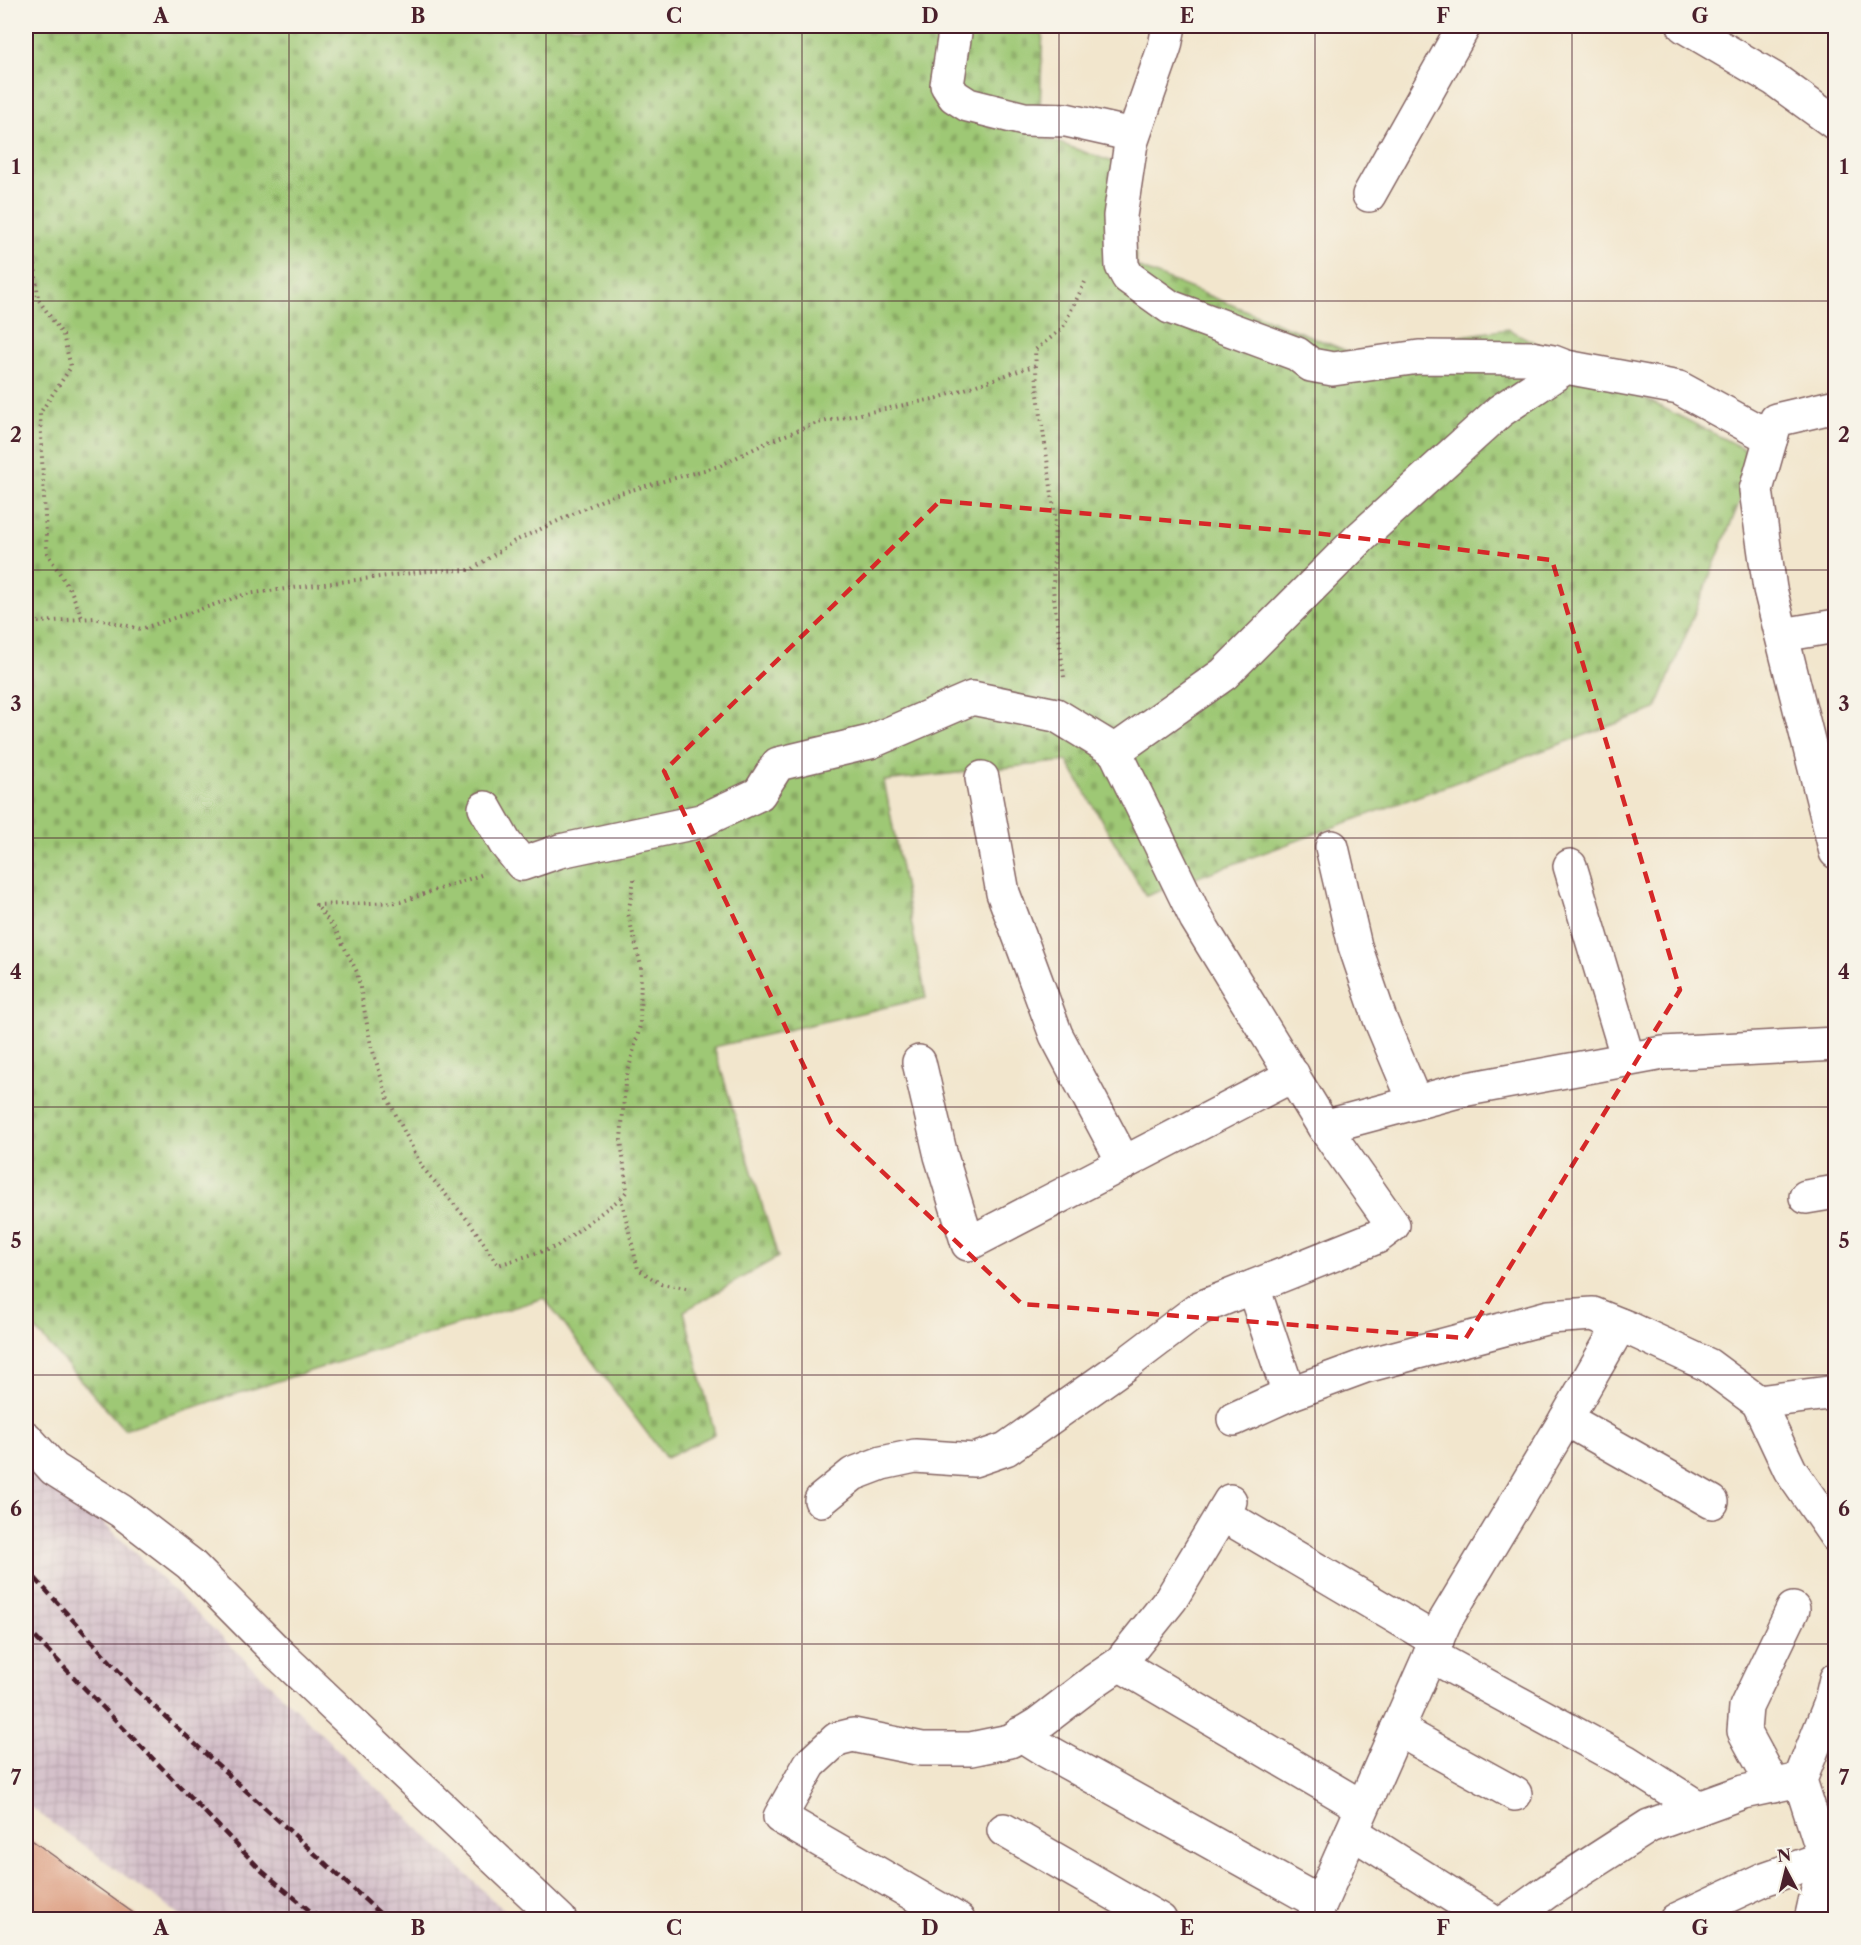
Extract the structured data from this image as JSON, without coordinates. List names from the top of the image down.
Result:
{
  "north": "top",
  "grid": {
    "columns": [
      "A",
      "B",
      "C",
      "D",
      "E",
      "F",
      "G"
    ],
    "rows": [
      "1",
      "2",
      "3",
      "4",
      "5",
      "6",
      "7"
    ]
  }
}
